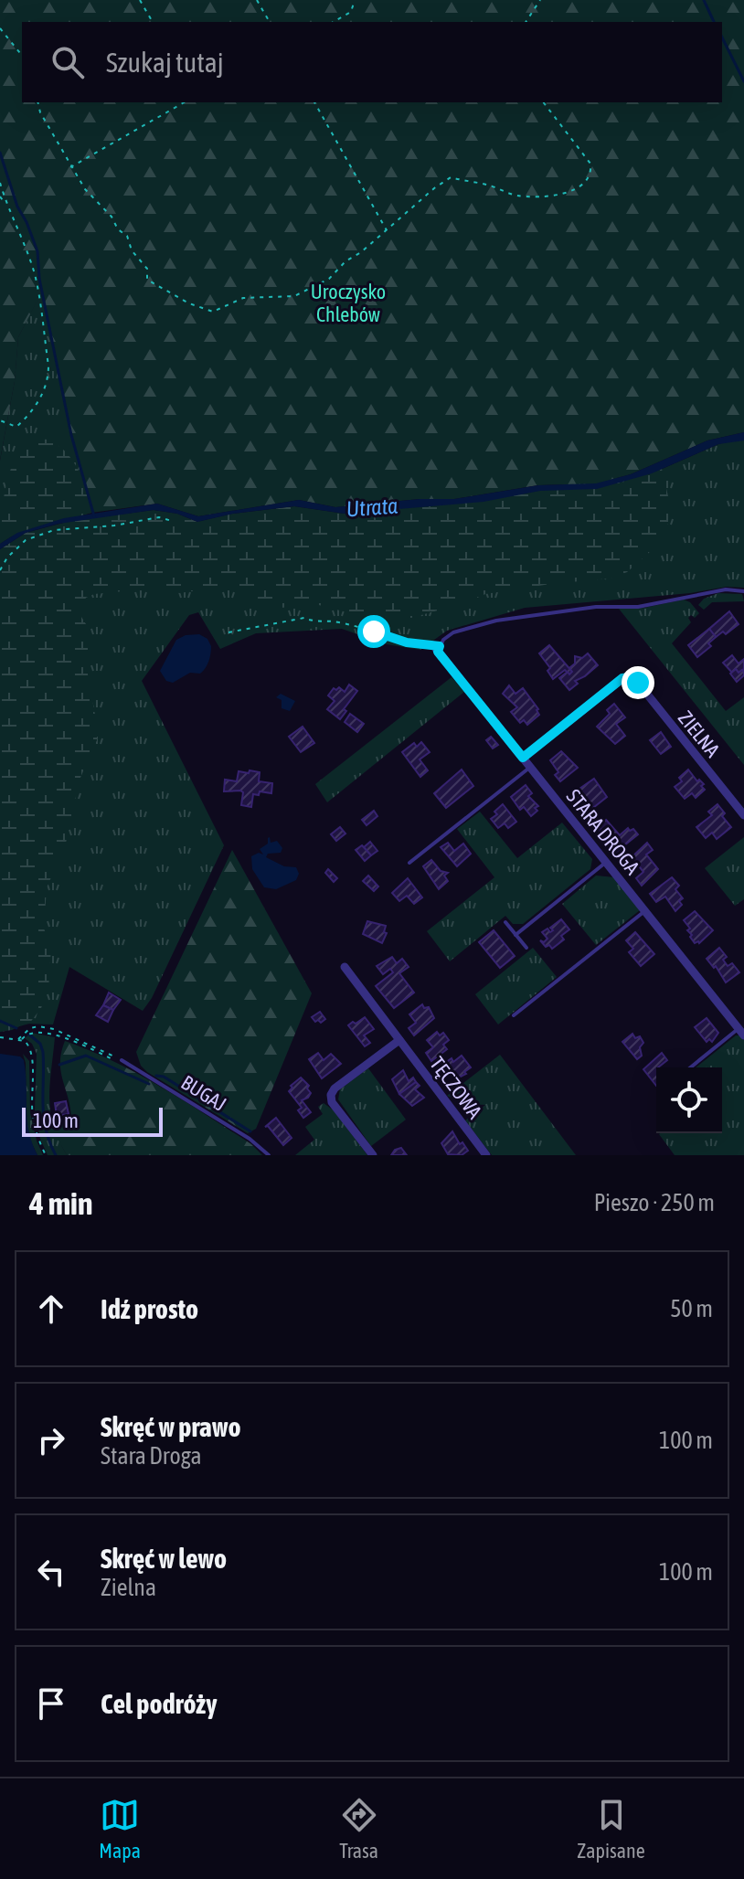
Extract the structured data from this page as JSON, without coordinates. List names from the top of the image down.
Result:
{
  "streets": {
    "street": ["ZIELNA", "STARA DROGA", "TĘCZOWA"],
    "lane": ["BUGAJ"]
  },
  "crossings": [
    ["ZIELNA", "STARA DROGA"]
  ],
  "water": ["Utrata"],
  "parks": ["Uroczysko Chlebów"],
  "scale_bar": "100 m",
  "page": {
    "search": "Szukaj tutaj",
    "scale": "100 m",
    "heading": ["4 min", "Pieszo · 250 m"],
    "list": [
      ["Idź prosto", "50 m"],
      ["Skręć w prawo", "Stara Droga", "100 m"],
      ["Skręć w lewo", "Zielna", "100 m"],
      "Cel podróży"
    ],
    "nav": ["Mapa", "Trasa", "Zapisane"]
  }
}
